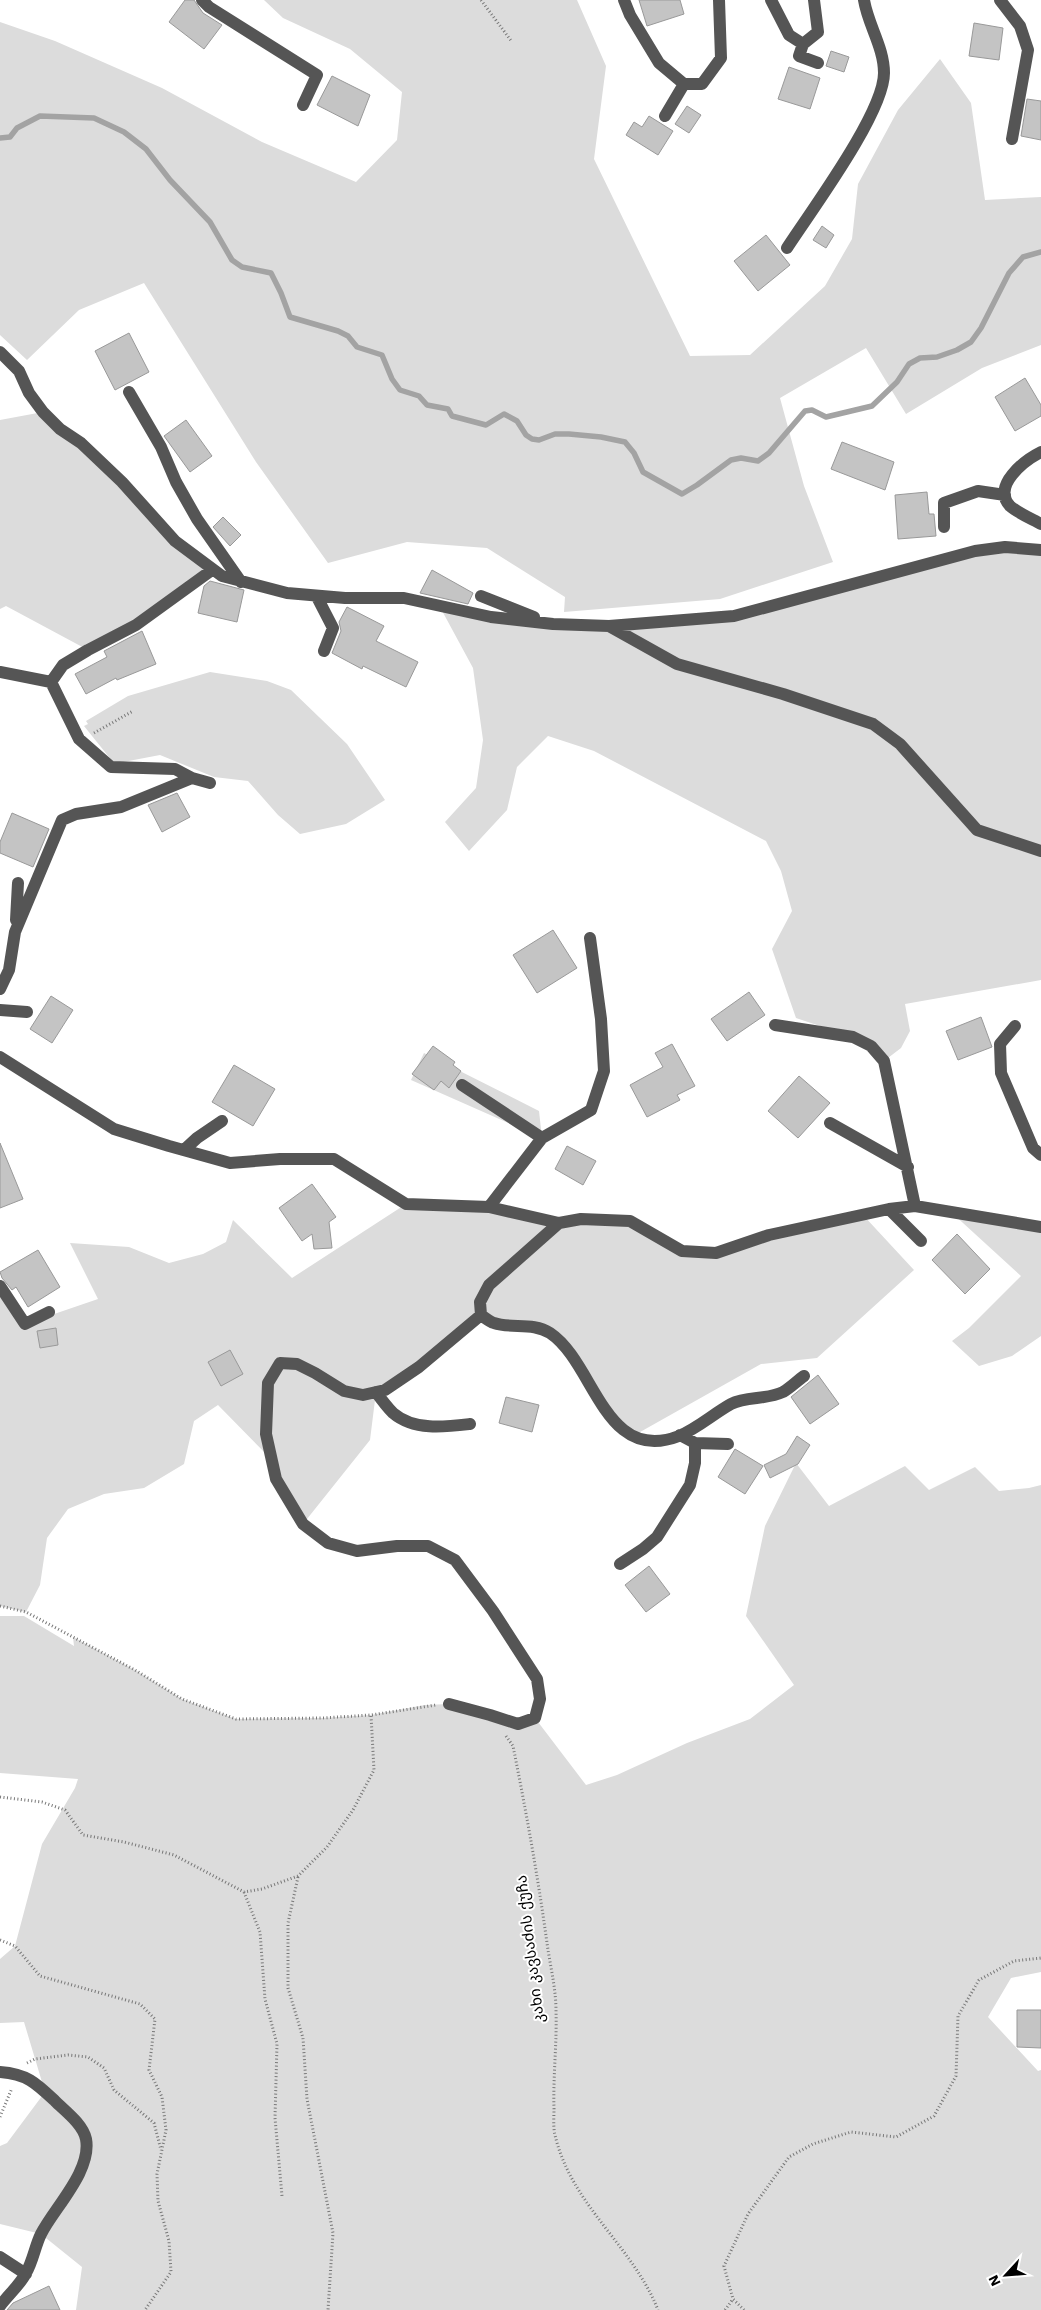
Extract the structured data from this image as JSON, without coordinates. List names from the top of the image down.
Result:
{
  "streets": {
    "path": ["კახი კავსაძის ქუჩა"]
  },
  "north": "bottom left"
}
